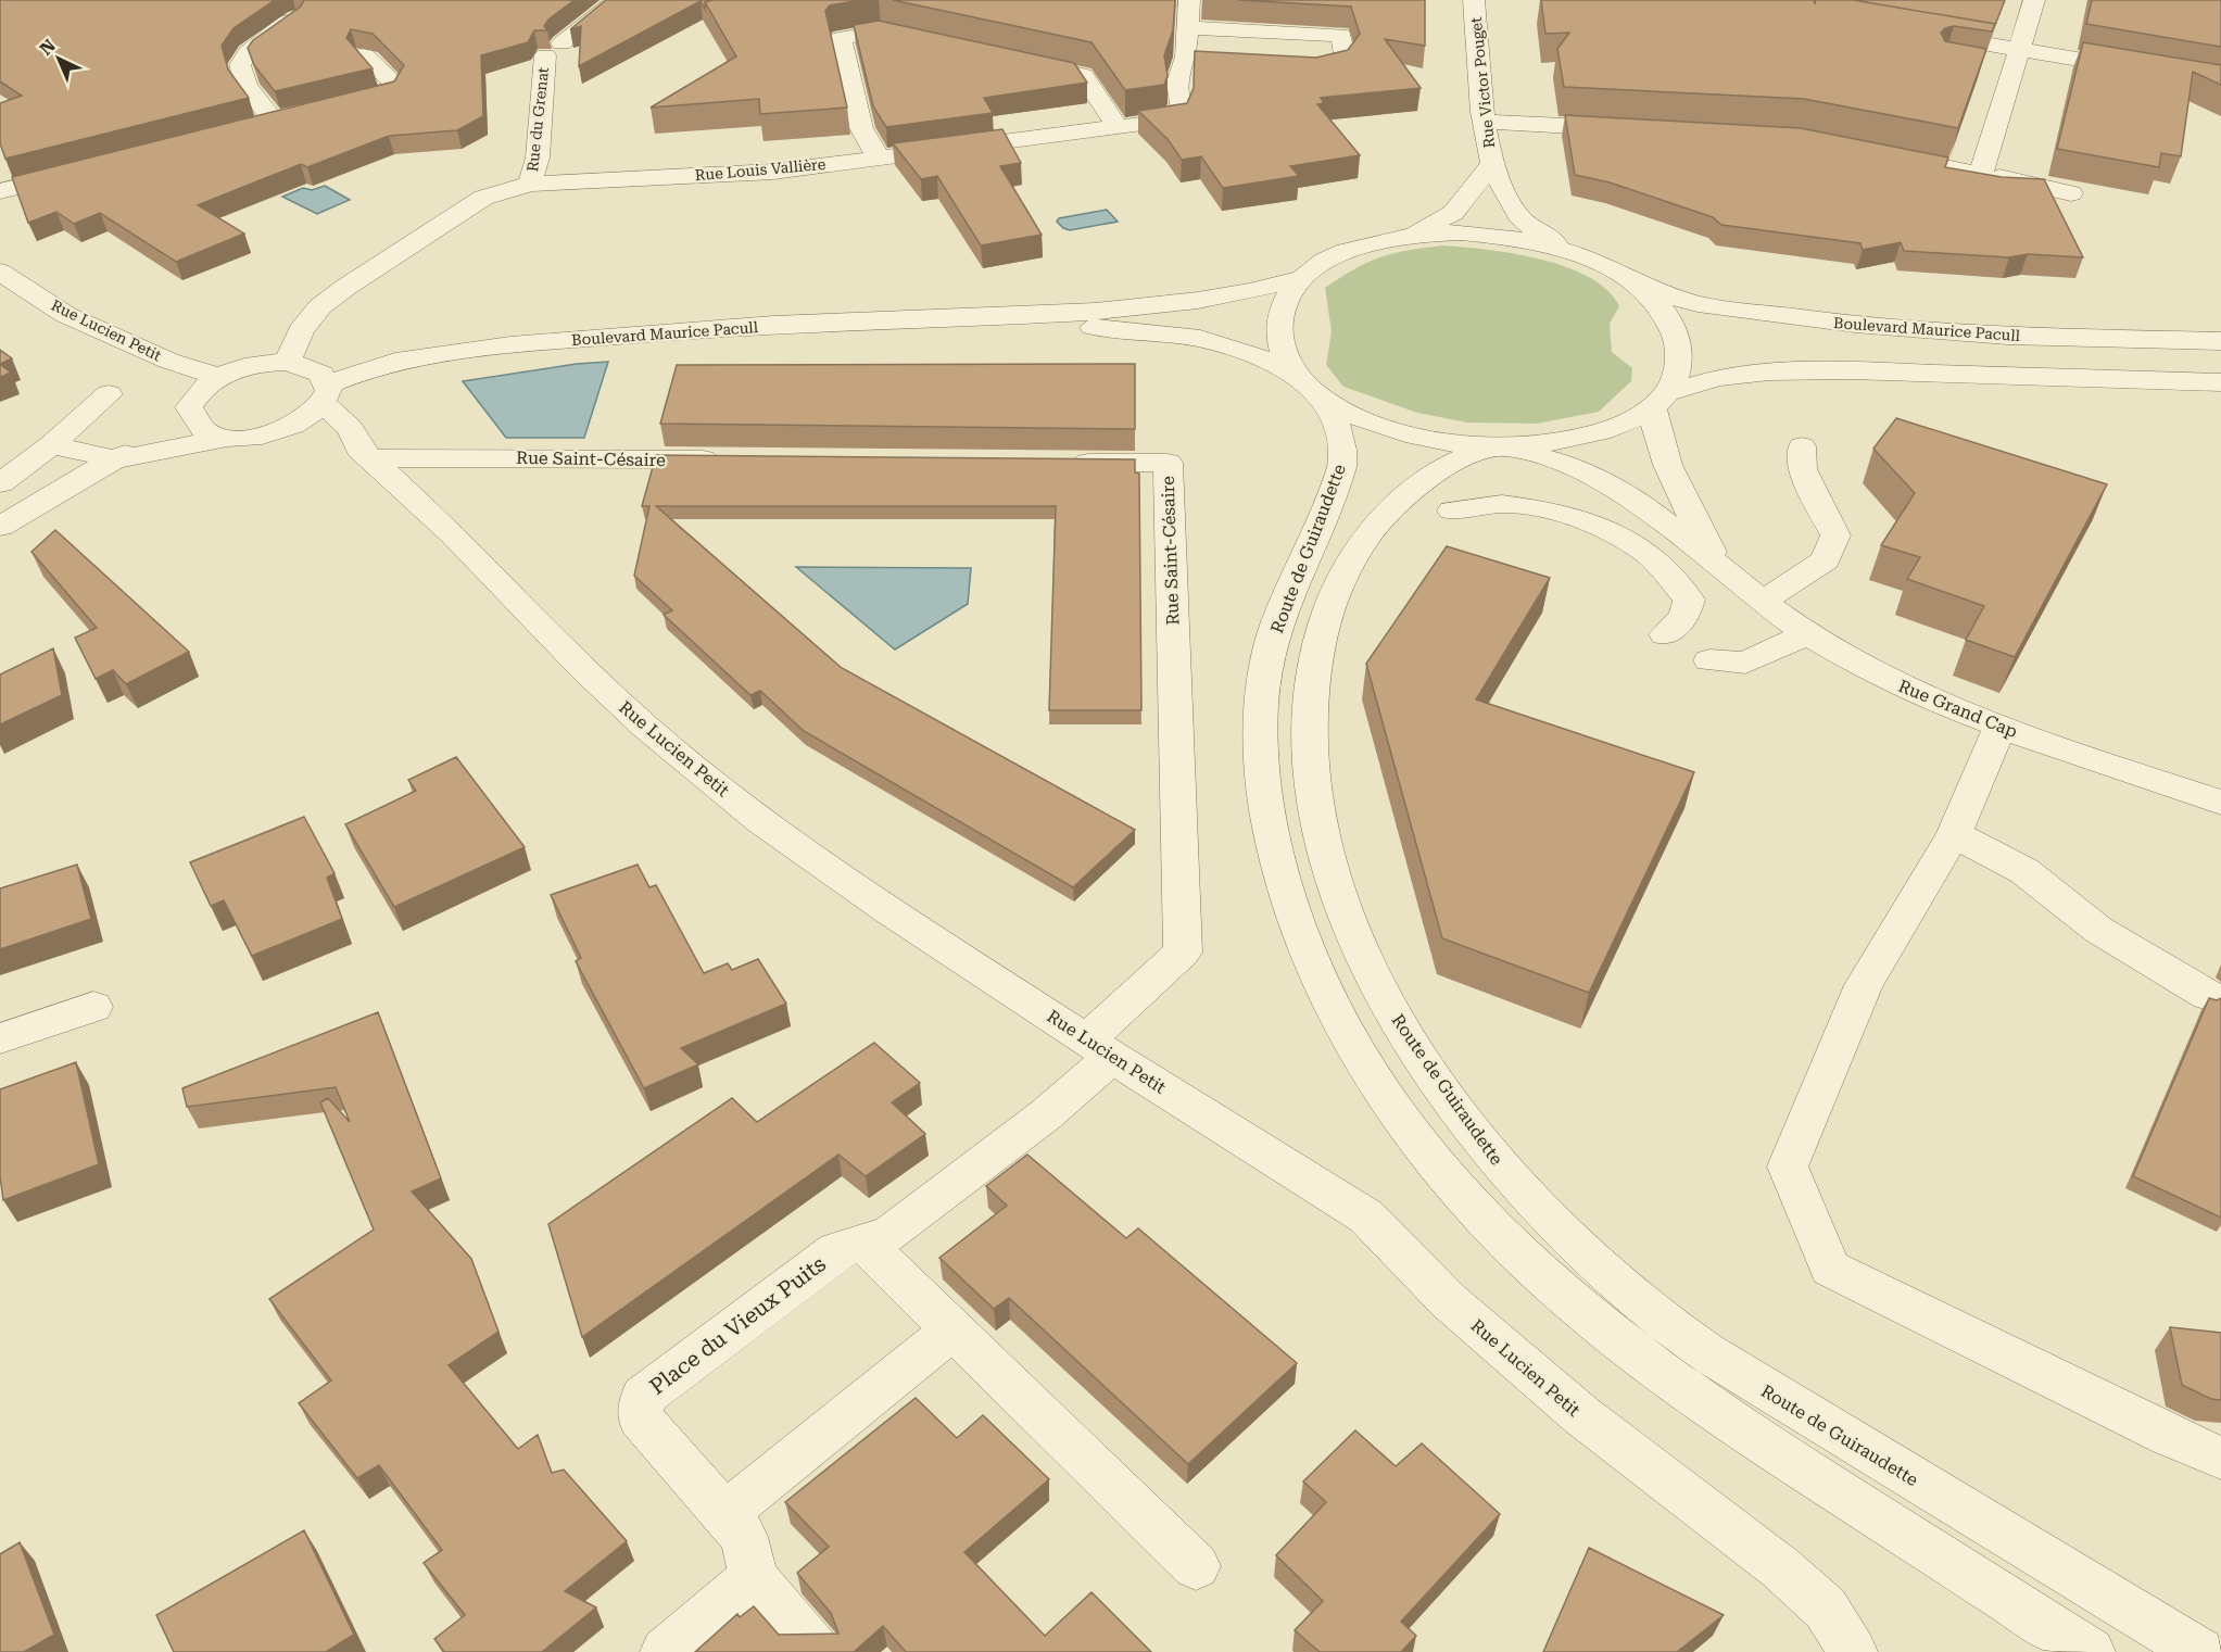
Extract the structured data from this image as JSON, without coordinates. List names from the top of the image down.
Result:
{
  "streets": {
    "street": [
      "Rue Victor Pouget",
      "Rue du Grenat",
      "Rue Louis Vallière",
      "Boulevard Maurice Pacull",
      "Rue Lucien Petit",
      "Rue Saint-Césaire",
      "Route de Guiraudette",
      "Rue Grand Cap",
      "Place du Vieux Puits"
    ]
  },
  "crossings": [
    ["Rue du Grenat", "Rue Louis Vallière"],
    ["Rue Louis Vallière", "Rue Lucien Petit"],
    ["Boulevard Maurice Pacull", "Rue Lucien Petit"],
    ["Rue Lucien Petit", "Rue Saint-Césaire"],
    ["Rue Lucien Petit", "Place du Vieux Puits"],
    ["Rue Saint-Césaire", "Place du Vieux Puits"],
    ["Route de Guiraudette", "Rue Grand Cap"]
  ],
  "north": "top left"
}
